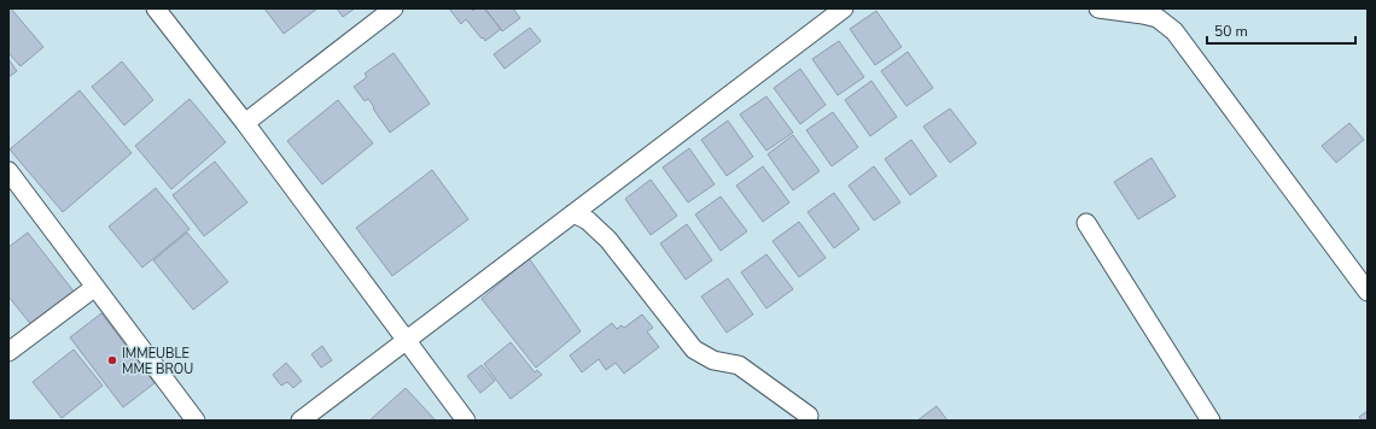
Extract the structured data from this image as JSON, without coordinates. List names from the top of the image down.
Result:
{
  "places": ["IMMEUBLE MME BROU"],
  "scale_bar": "50 m"
}
